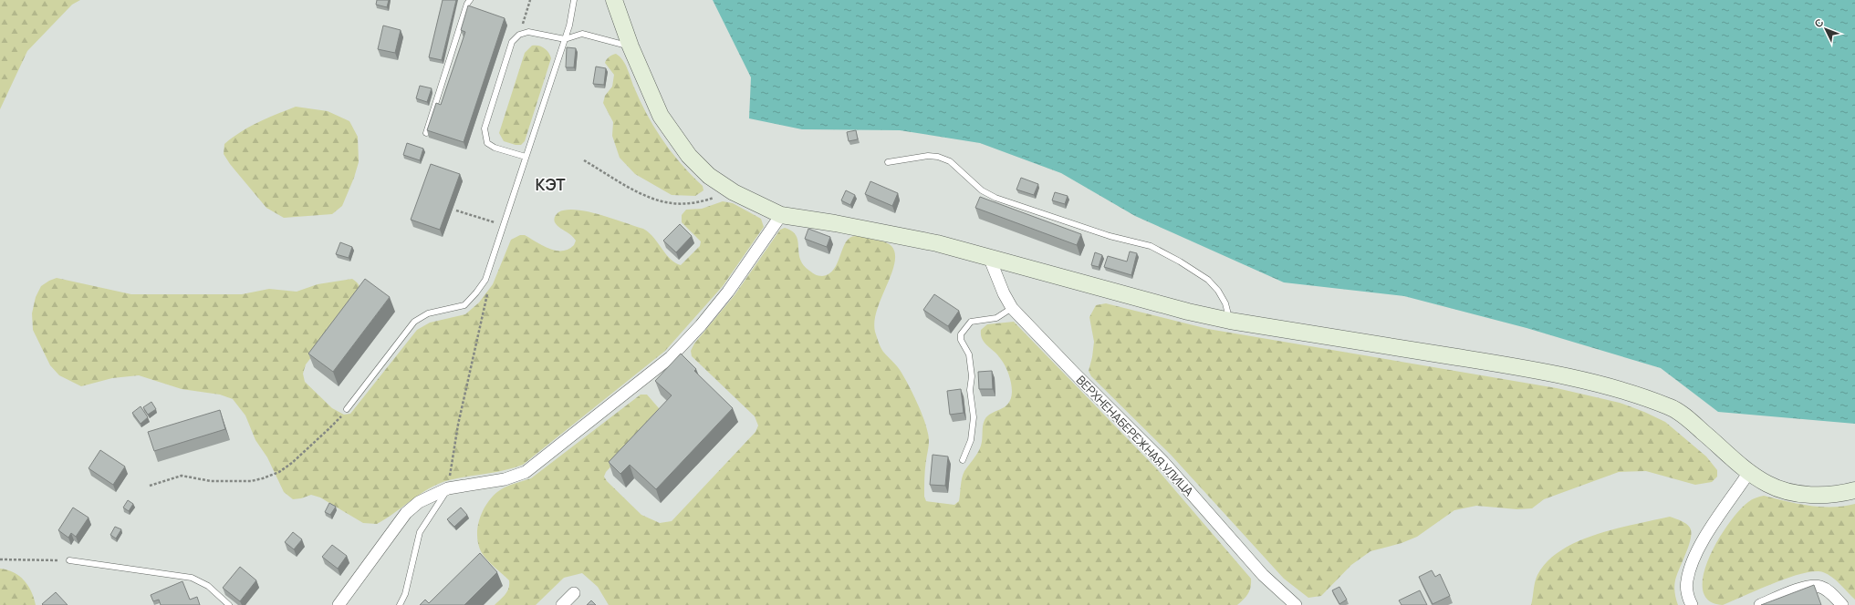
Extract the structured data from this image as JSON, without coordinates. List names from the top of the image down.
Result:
{
  "streets": {
    "street": ["ВЕРХНЕНАБЕРЕЖНАЯ УЛИЦА"]
  },
  "districts": ["КЭТ"],
  "north": "top left"
}
